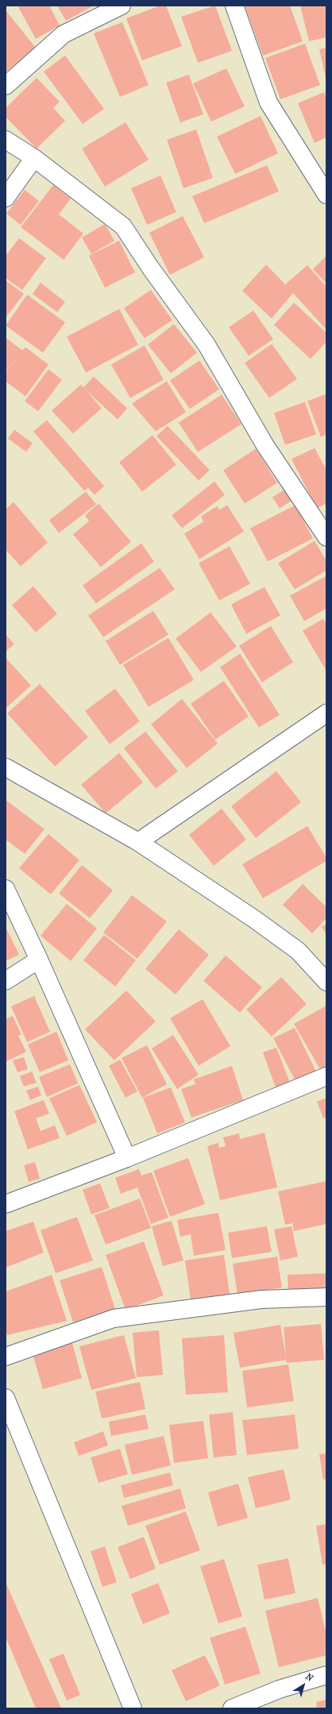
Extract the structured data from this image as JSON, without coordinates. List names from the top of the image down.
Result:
{
  "north": "top right"
}
